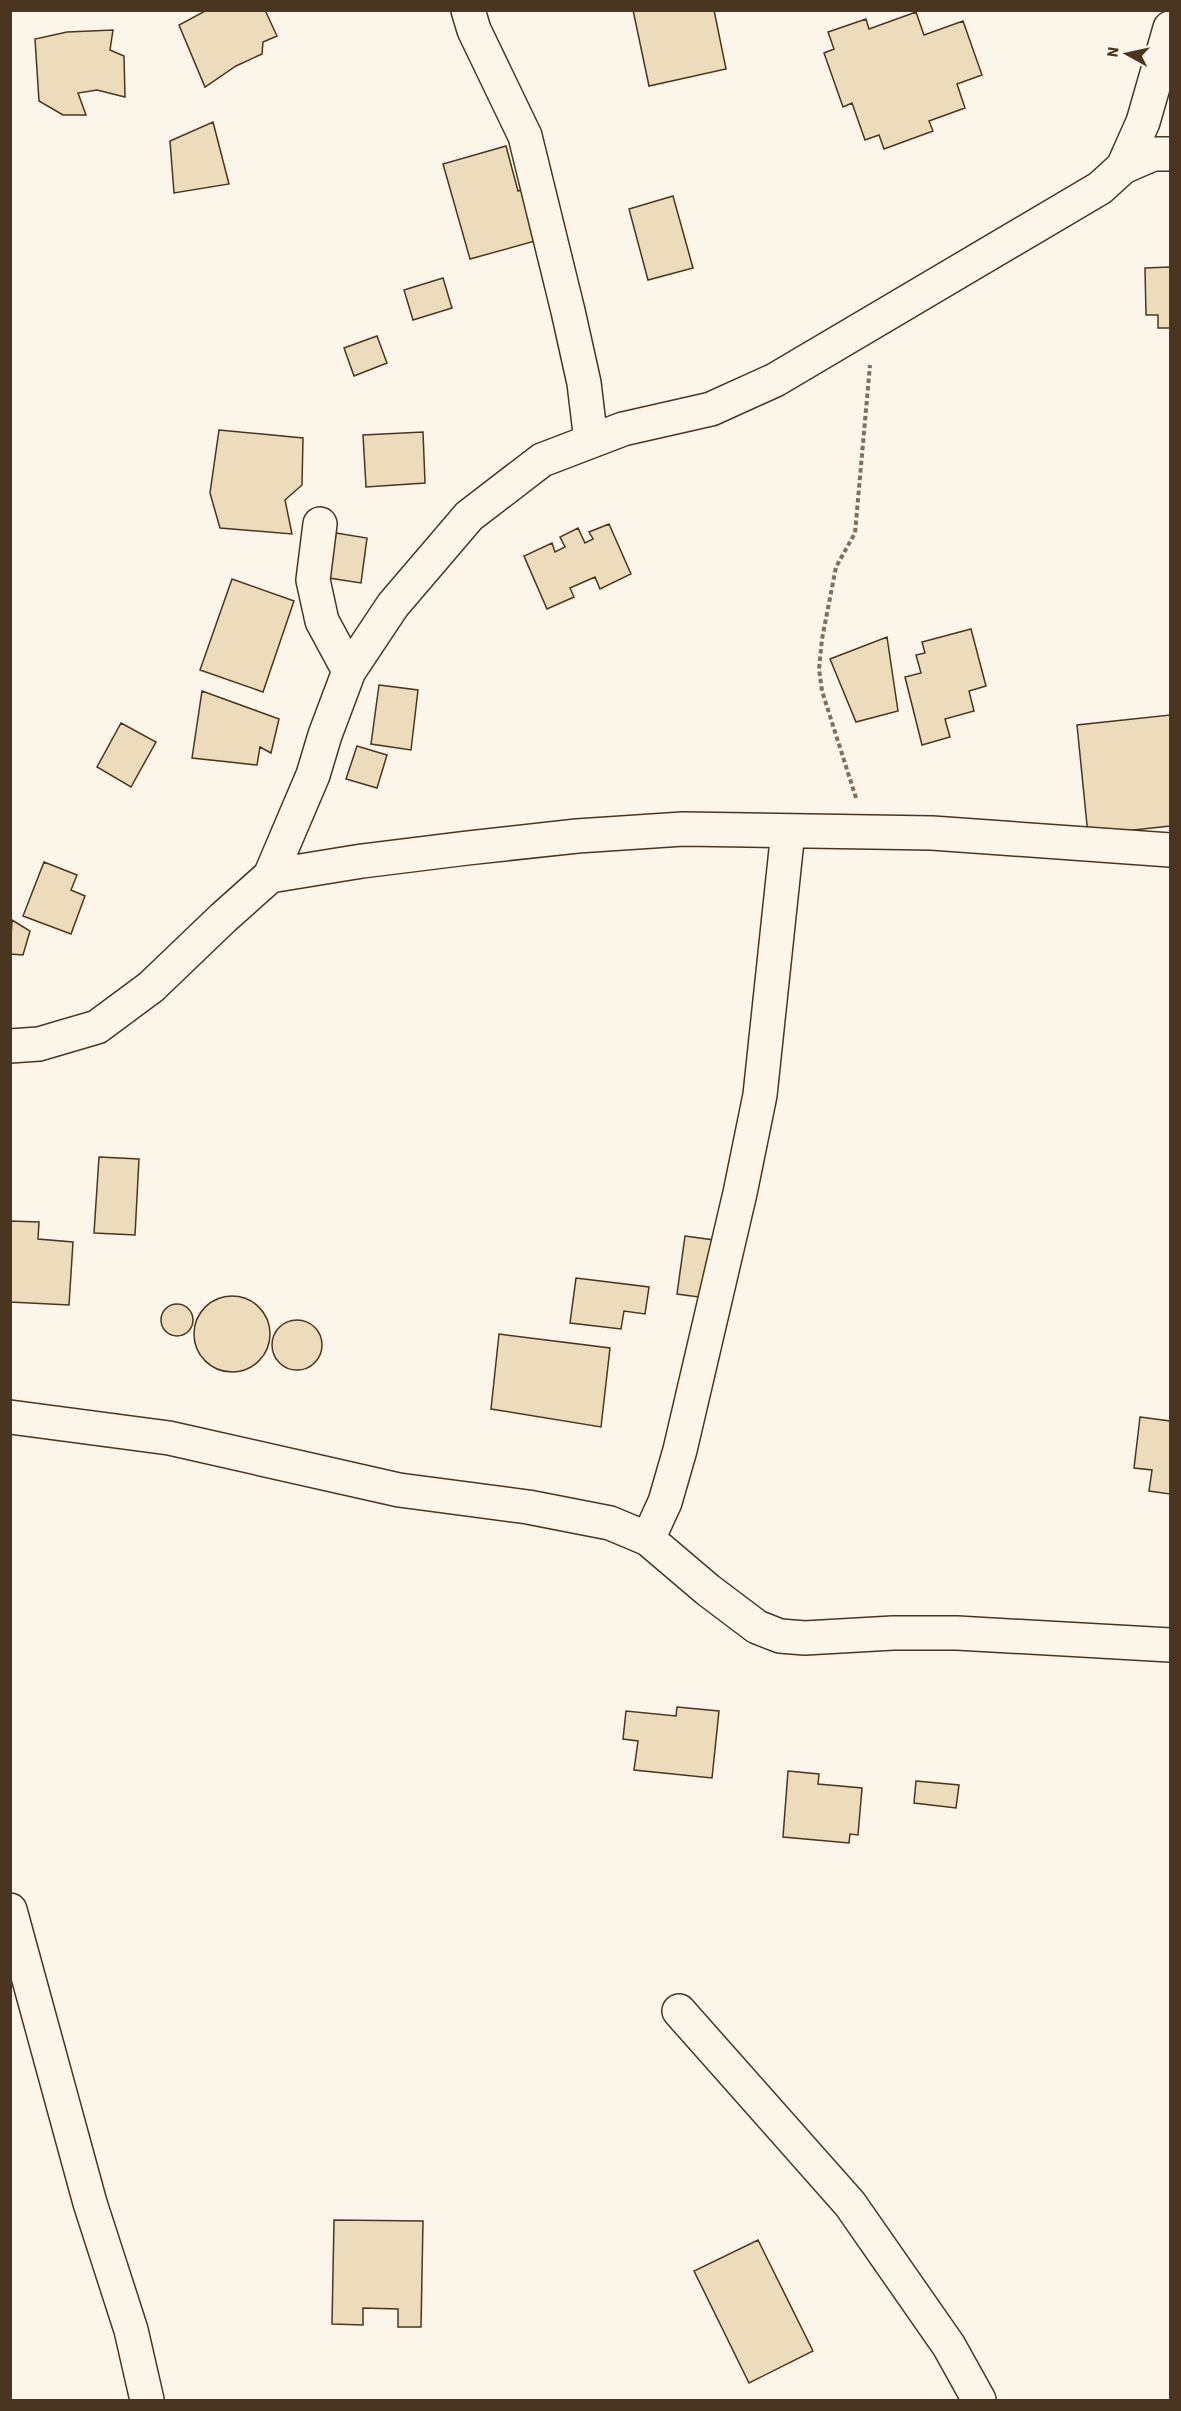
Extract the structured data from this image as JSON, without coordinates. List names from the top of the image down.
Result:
{
  "north": "left"
}
